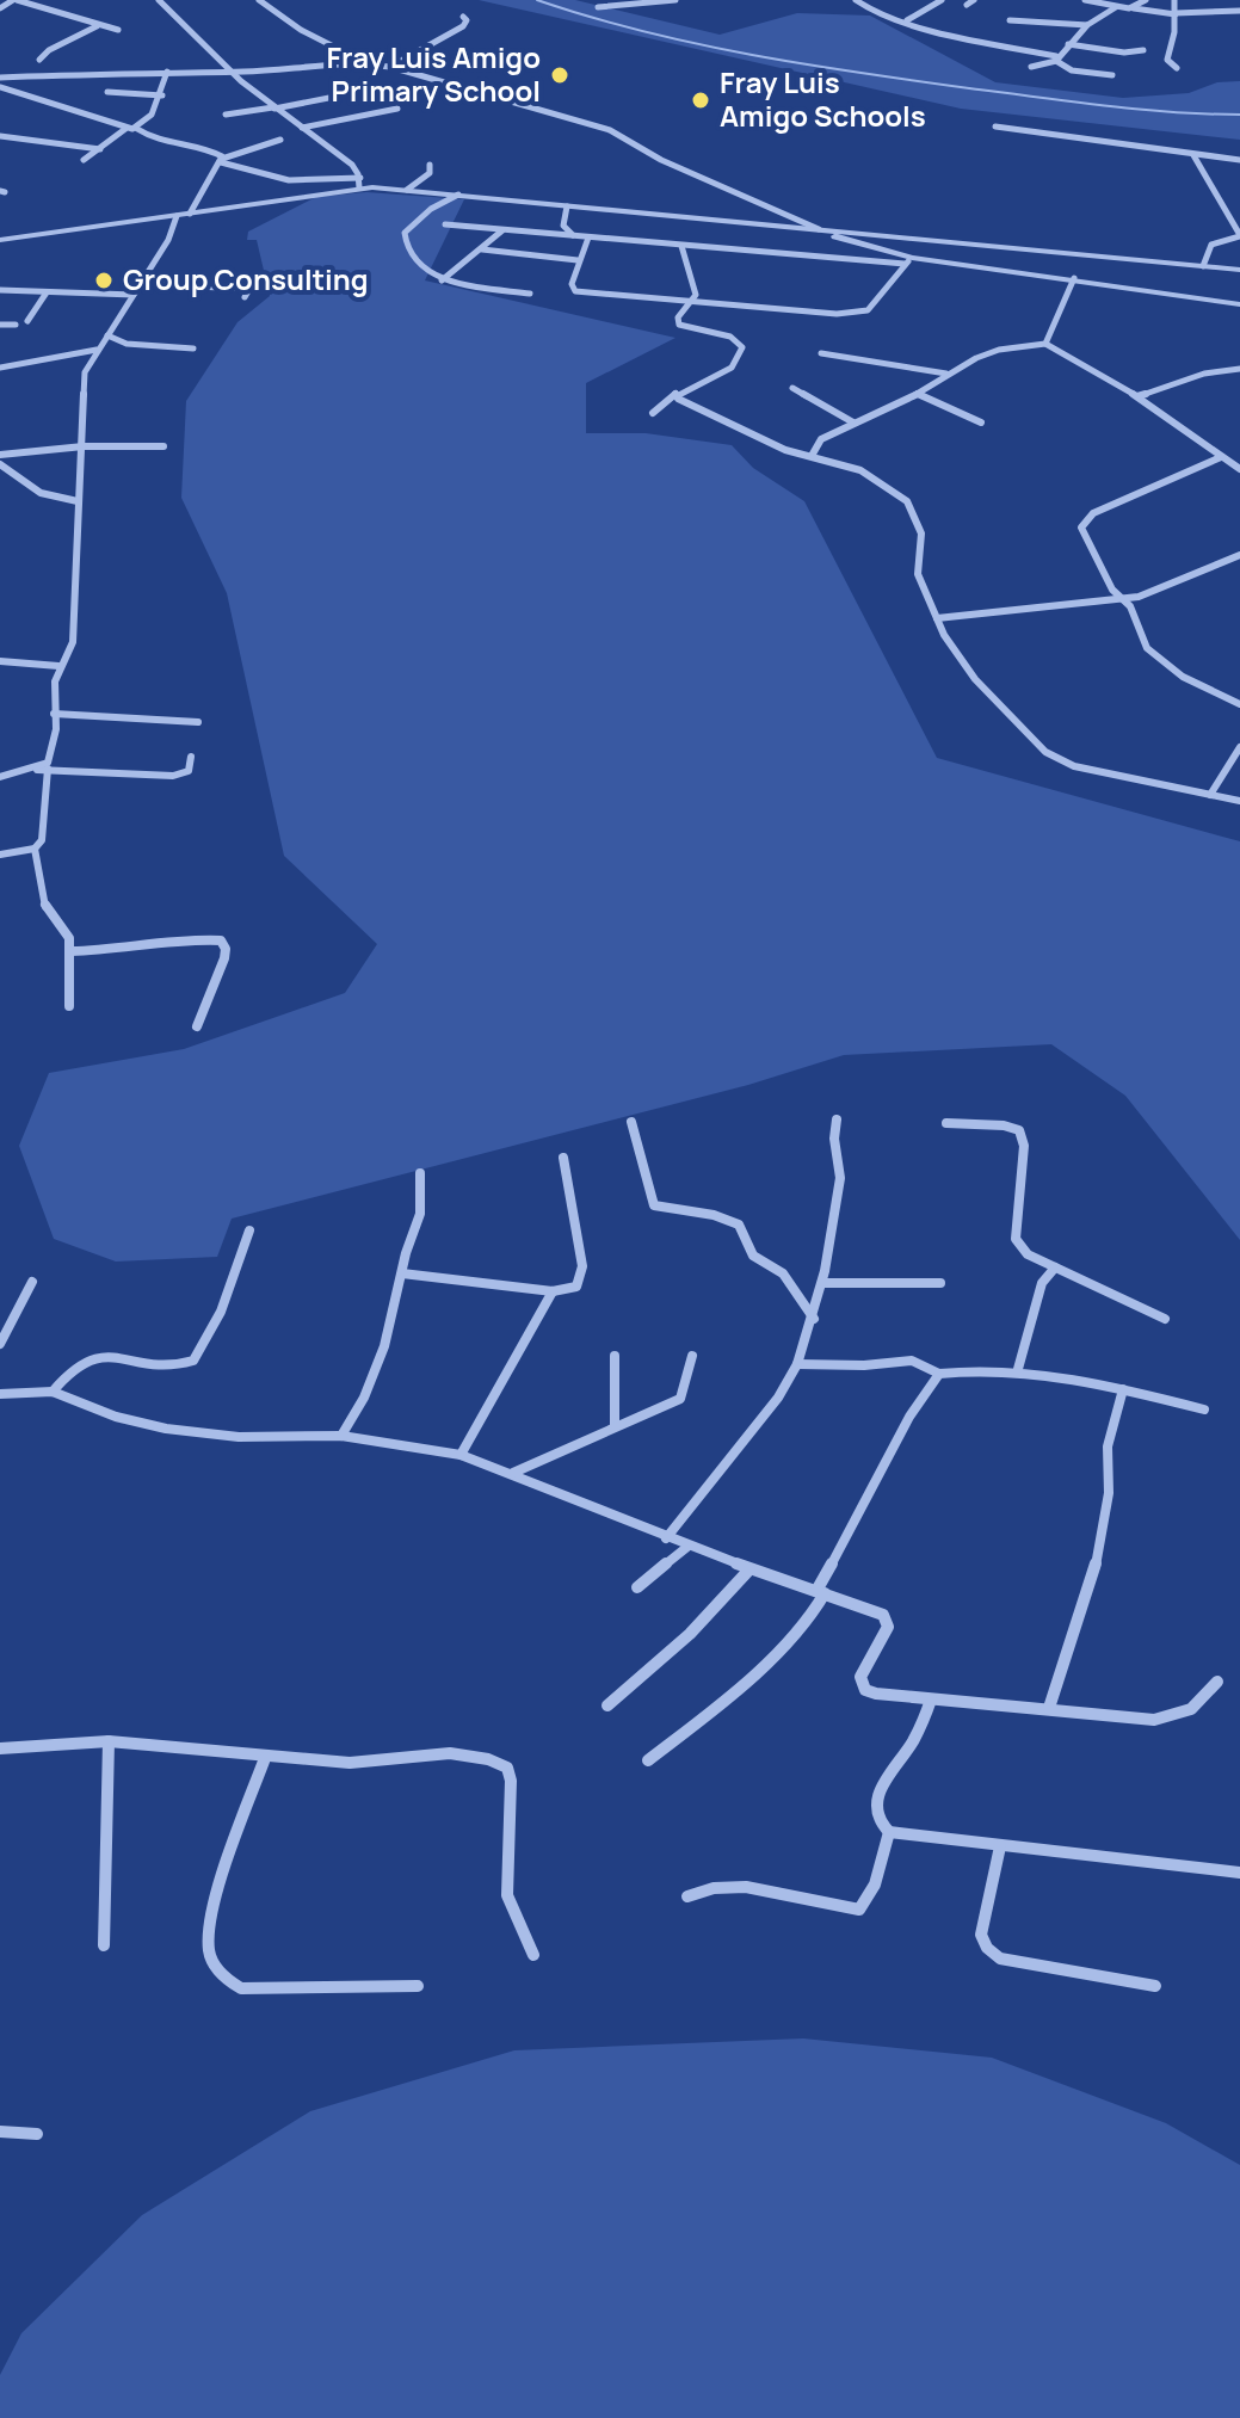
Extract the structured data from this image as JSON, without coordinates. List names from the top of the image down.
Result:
{
  "places": ["Fray Luis Amigo Primary School", "Fray Luis Amigo Schools", "Group Consulting"]
}
